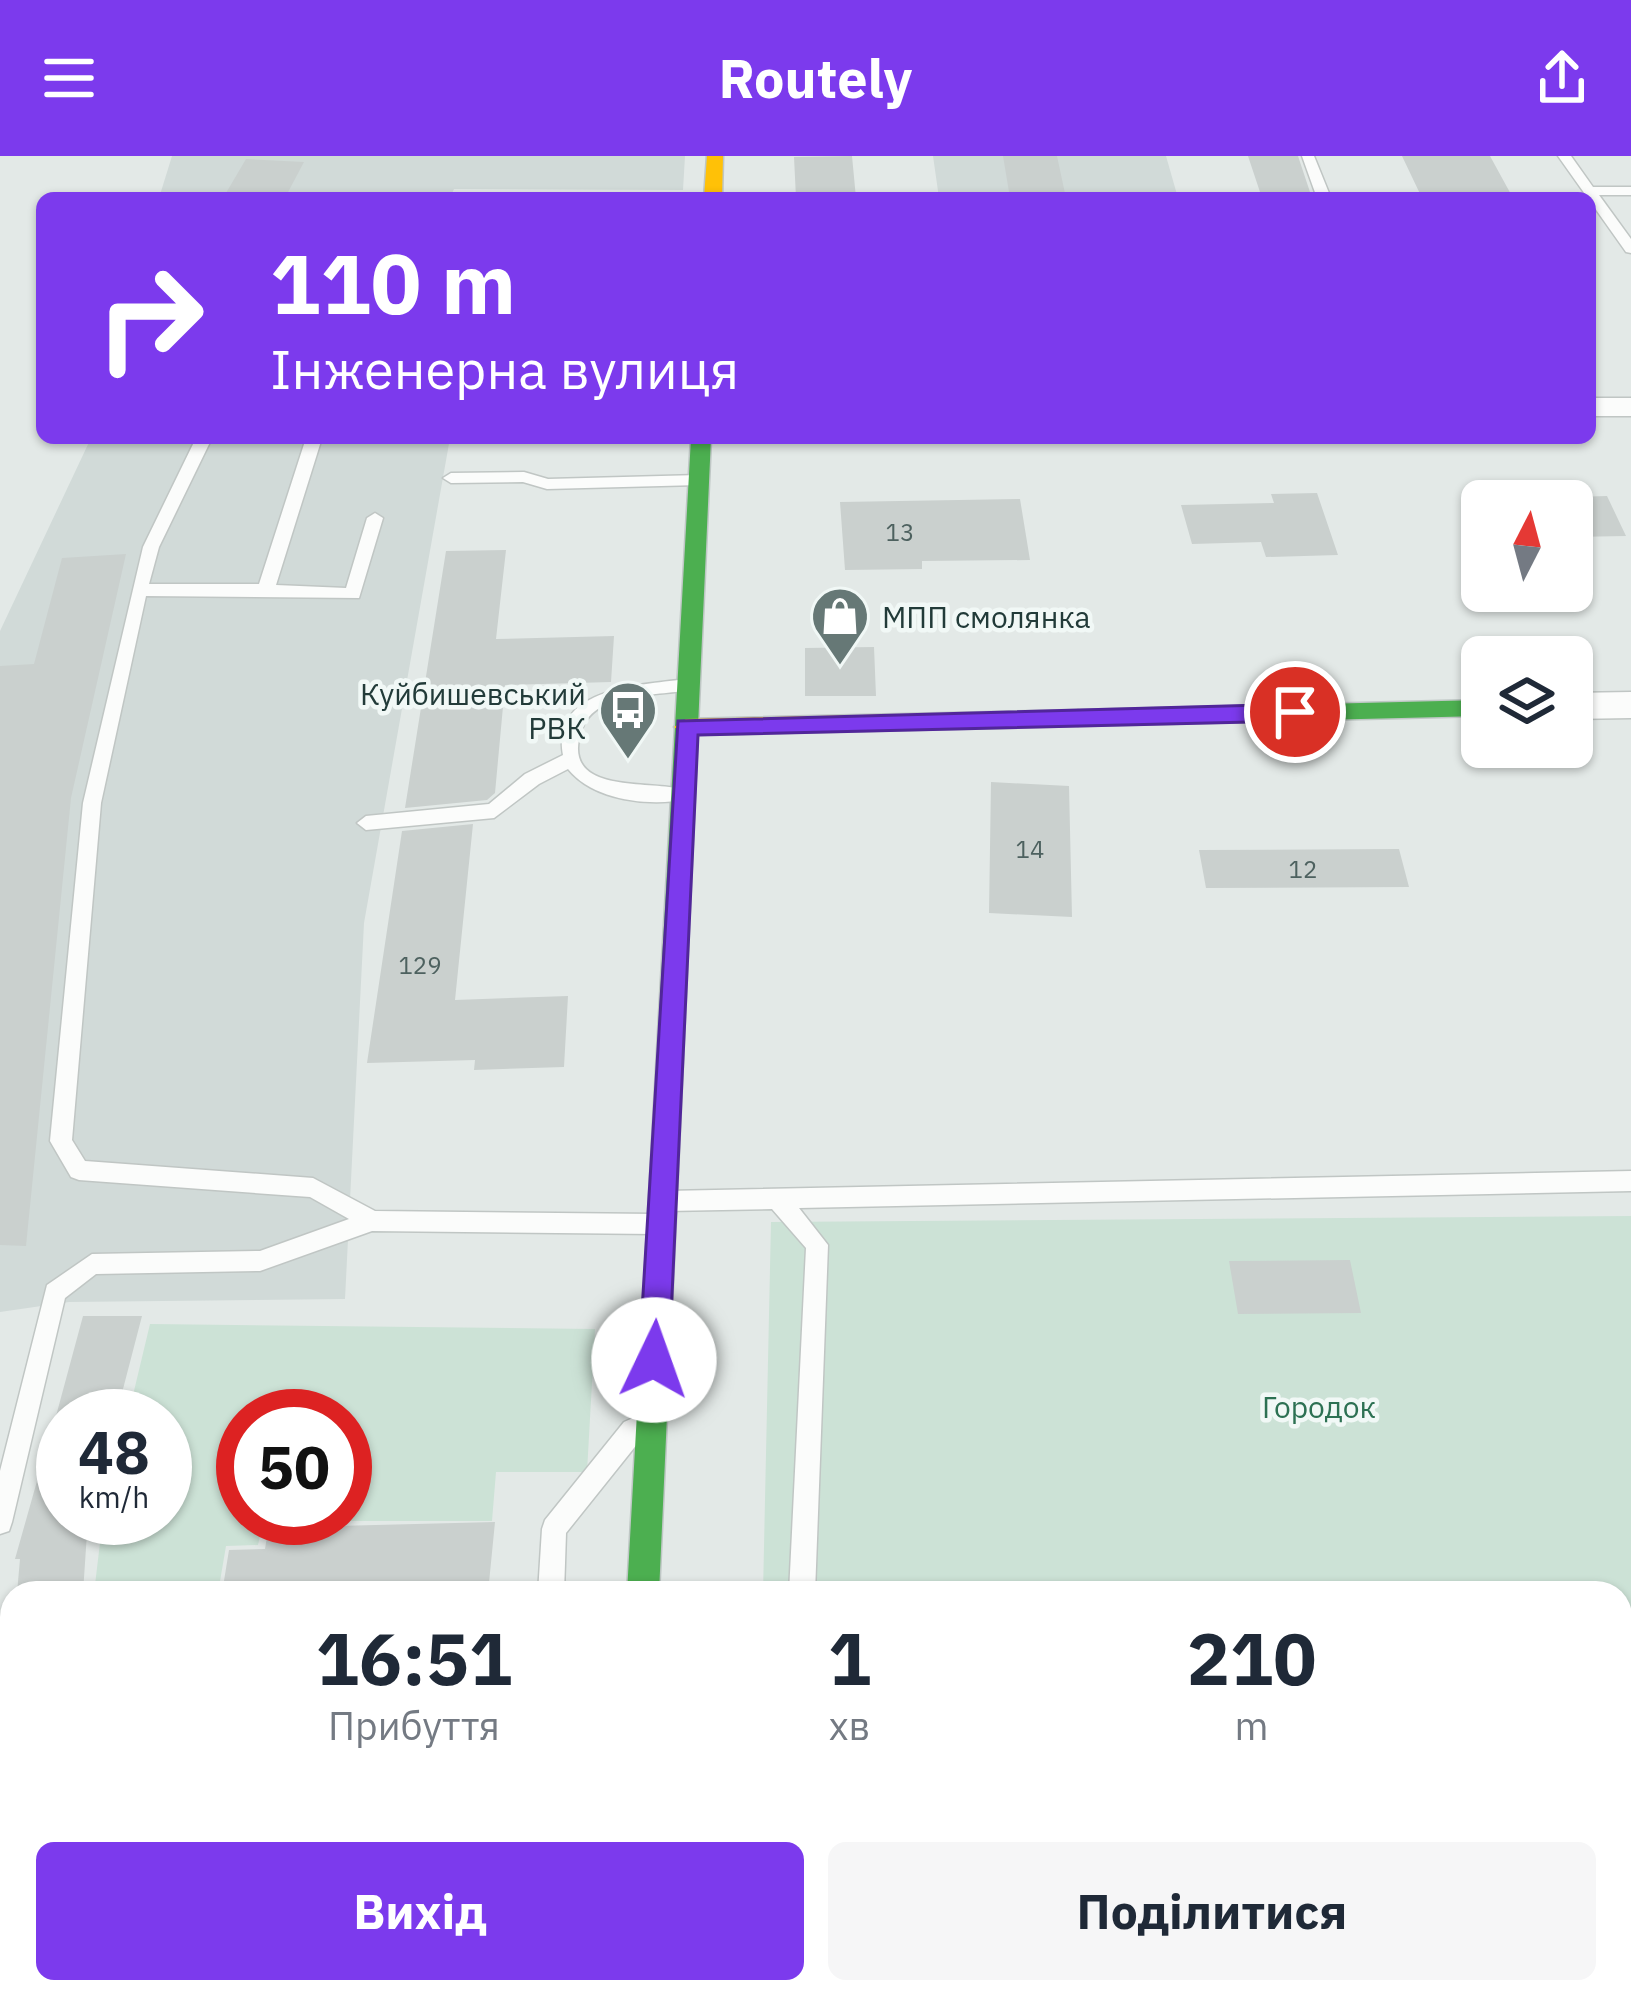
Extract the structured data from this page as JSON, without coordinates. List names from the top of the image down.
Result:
{
  "parks": ["Городок"],
  "places": {
    "shop": ["МПП смолянка"],
    "bus stop": ["Куйбишевський РВК"]
  },
  "house_numbers": [
    "13",
    "14",
    "12",
    "129"
  ],
  "north": "top",
  "page": {
    "header": "Routely",
    "turn": ["110 m", "Інженерна вулиця"],
    "speed": "48 km/h",
    "limit": "50",
    "eta": [
      "16:51",
      "Прибуття",
      "1",
      "хв",
      "210",
      "m"
    ],
    "buttons": ["Вихід", "Поділитися"]
  }
}
